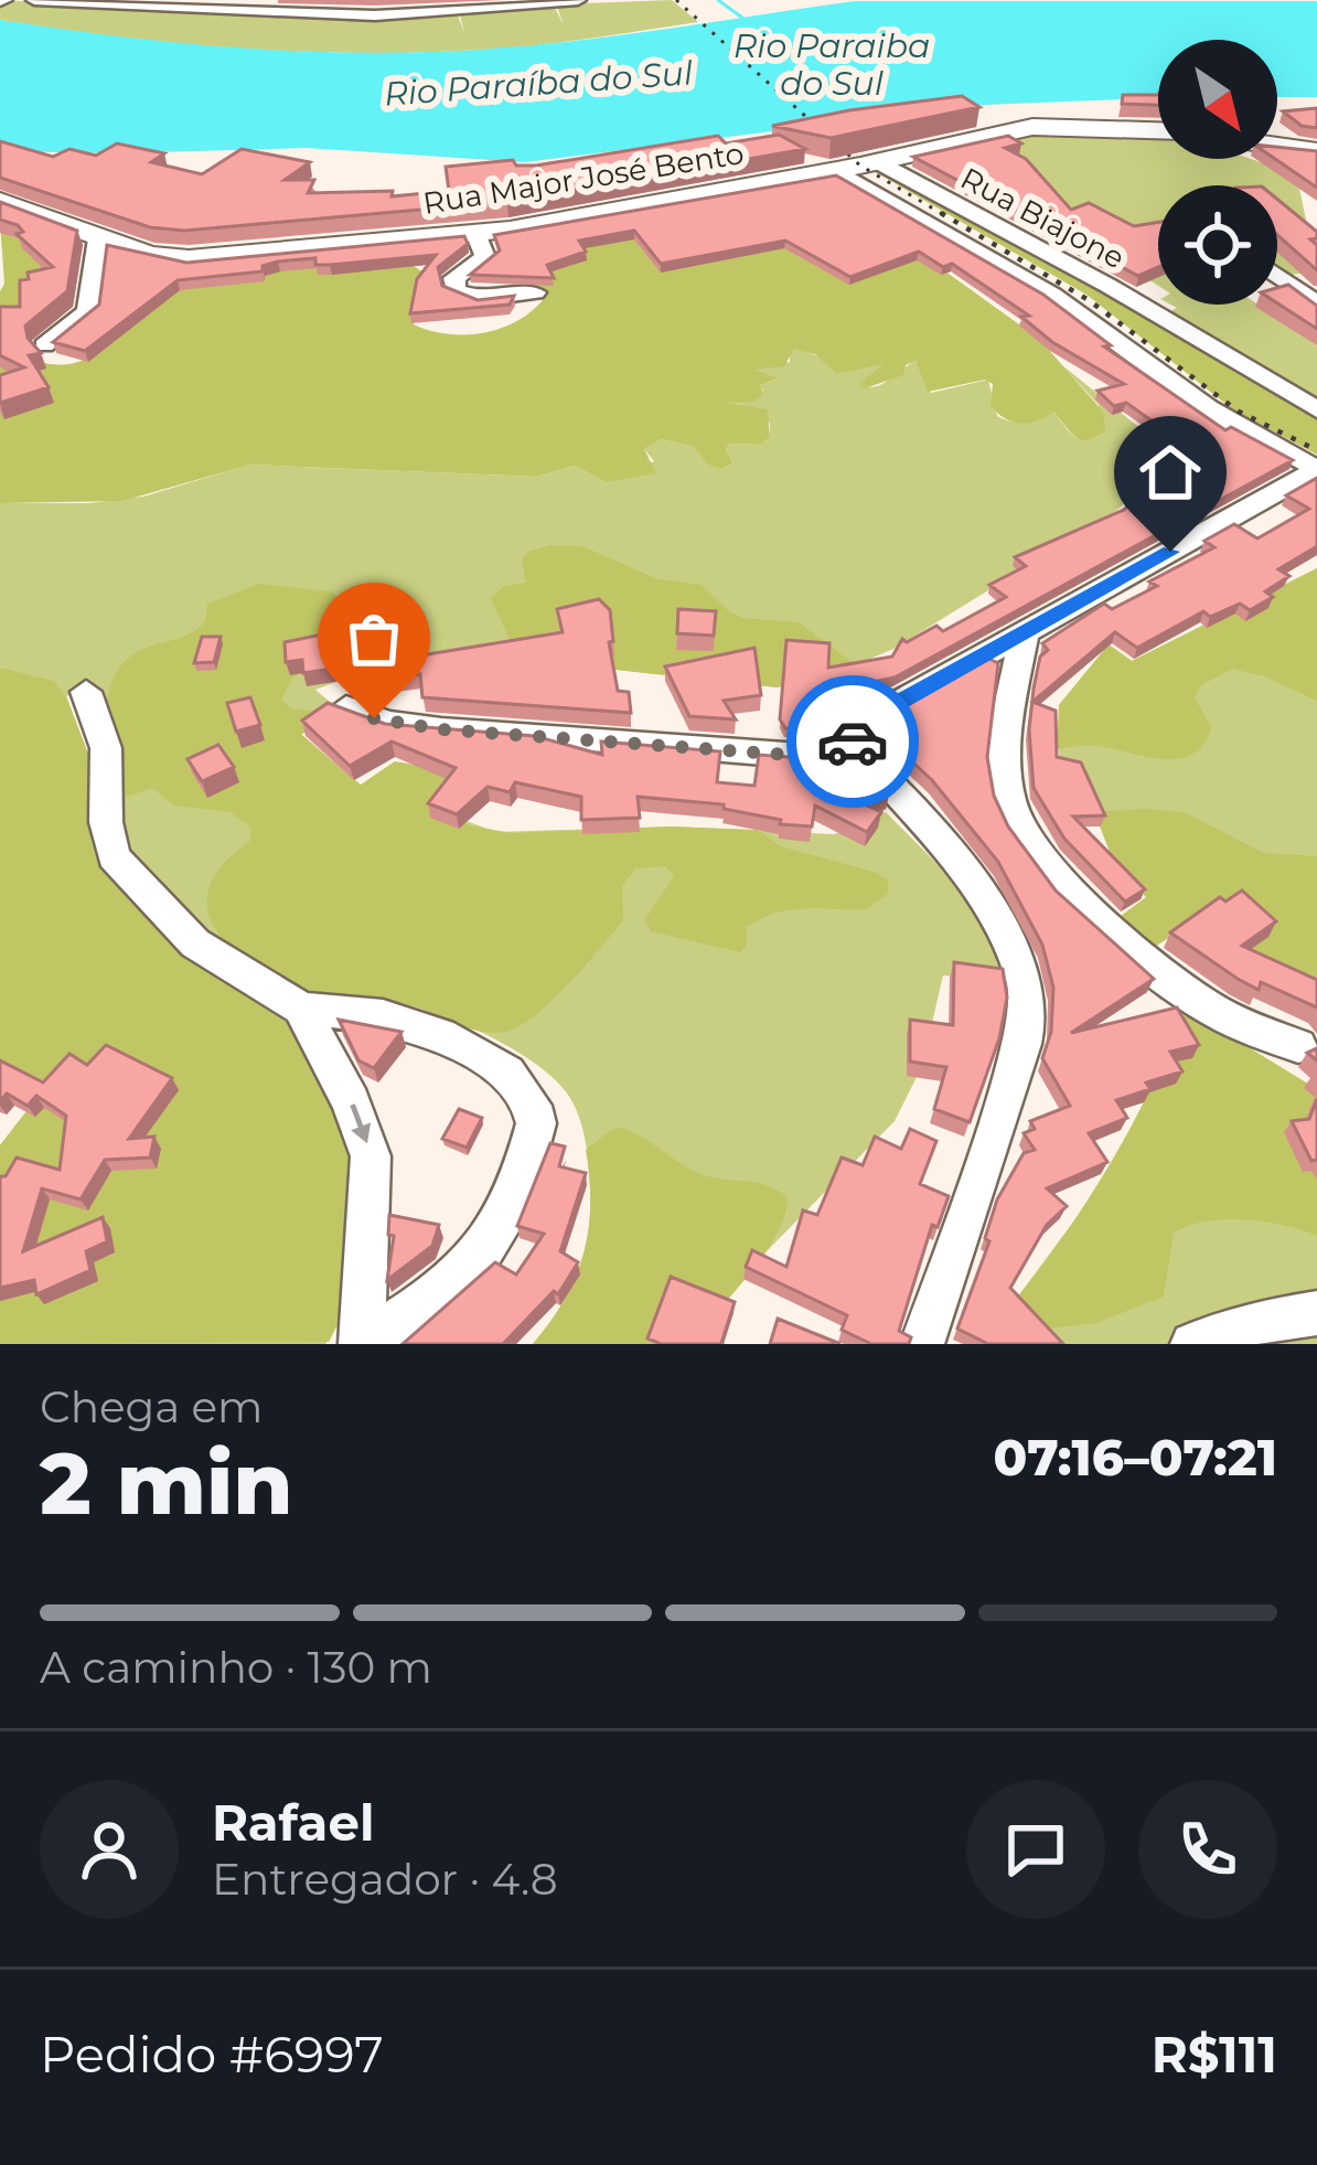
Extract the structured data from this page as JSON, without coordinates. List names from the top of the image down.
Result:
{
  "streets": {
    "street": ["Rua Major José Bento", "Rua Biajone"]
  },
  "crossings": [
    ["Rua Major José Bento", "Rua Biajone"]
  ],
  "water": ["Rio Paraiba do Sul", "Rio Paraíba do Sul"],
  "north": "bottom right",
  "page": {
    "heading": ["2 min", "Chega em", "07:16–07:21"],
    "panel": [
      "Rafael",
      "Entregador · 4.8",
      "Pedido #6997",
      "R$111"
    ],
    "bar": "A caminho · 130 m"
  }
}
